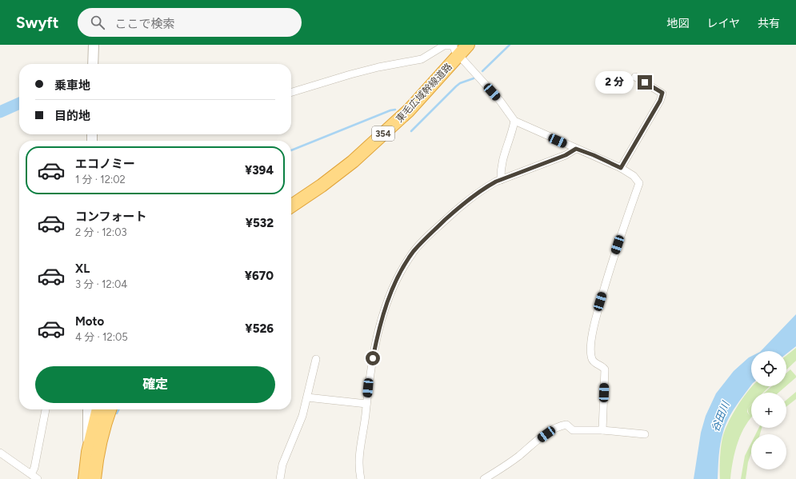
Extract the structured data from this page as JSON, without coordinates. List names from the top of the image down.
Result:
{
  "streets": {
    "highway": ["東毛広域幹線道路", "354"]
  },
  "water": ["谷田川"],
  "page": {
    "header": "Swyft",
    "search": "ここで検索",
    "nav": ["地図", "レイヤ", "共有"],
    "banner": ["乗車地", "目的地"],
    "bubble": "2 分",
    "list": [
      {
        "name": "エコノミー",
        "note": "1 分 · 12:02",
        "value": "¥394"
      },
      {
        "name": "コンフォート",
        "note": "2 分 · 12:03",
        "value": "¥532"
      },
      {
        "name": "XL",
        "note": "3 分 · 12:04",
        "value": "¥670"
      },
      {
        "name": "Moto",
        "note": "4 分 · 12:05",
        "value": "¥526"
      }
    ],
    "map_buttons": ["+", "−"],
    "buttons": "確定"
  }
}
